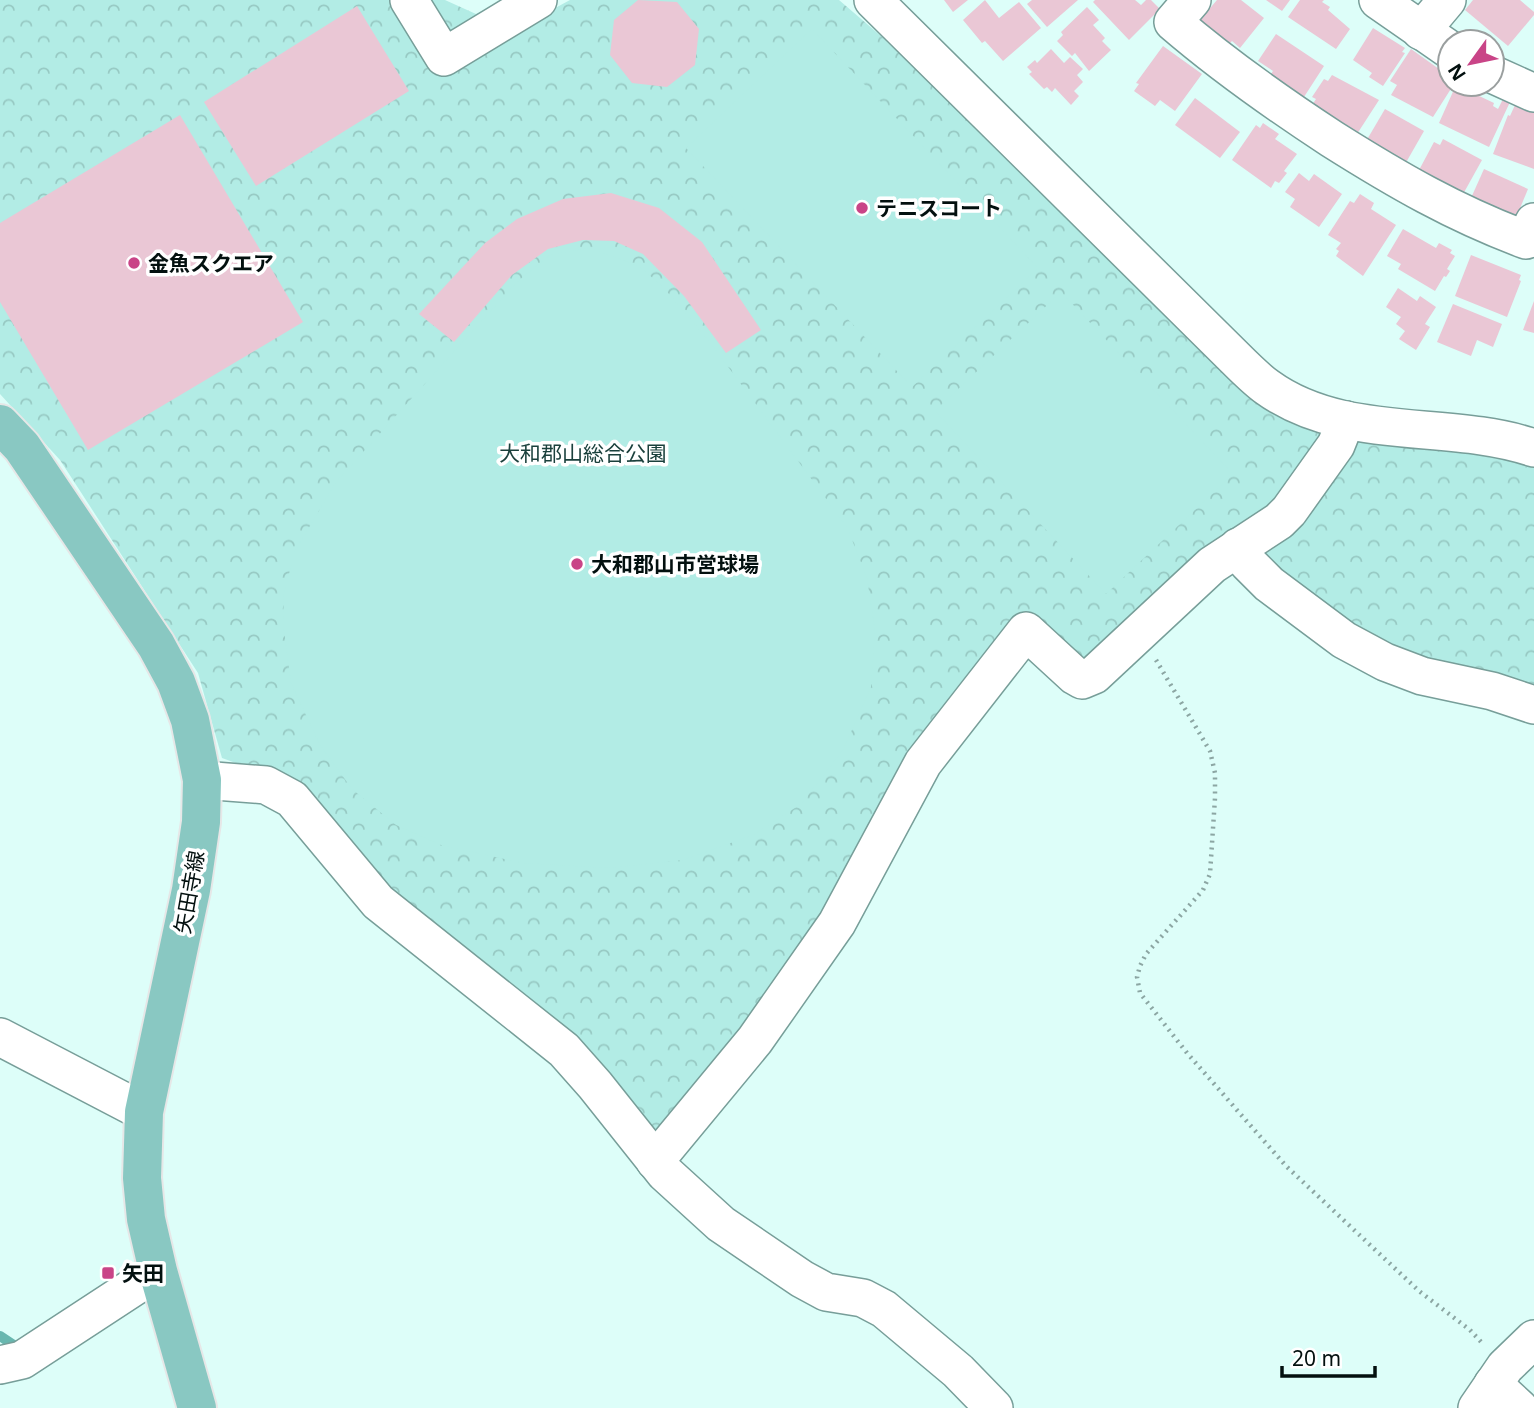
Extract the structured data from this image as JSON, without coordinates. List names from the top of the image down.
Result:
{
  "streets": {
    "main road": ["矢田寺線"]
  },
  "parks": ["大和郡山総合公園"],
  "places": {
    "other": ["テニスコート", "金魚スクエア", "大和郡山市営球場"],
    "transit": ["矢田"]
  },
  "scale_bar": "20 m",
  "north": "bottom left"
}
